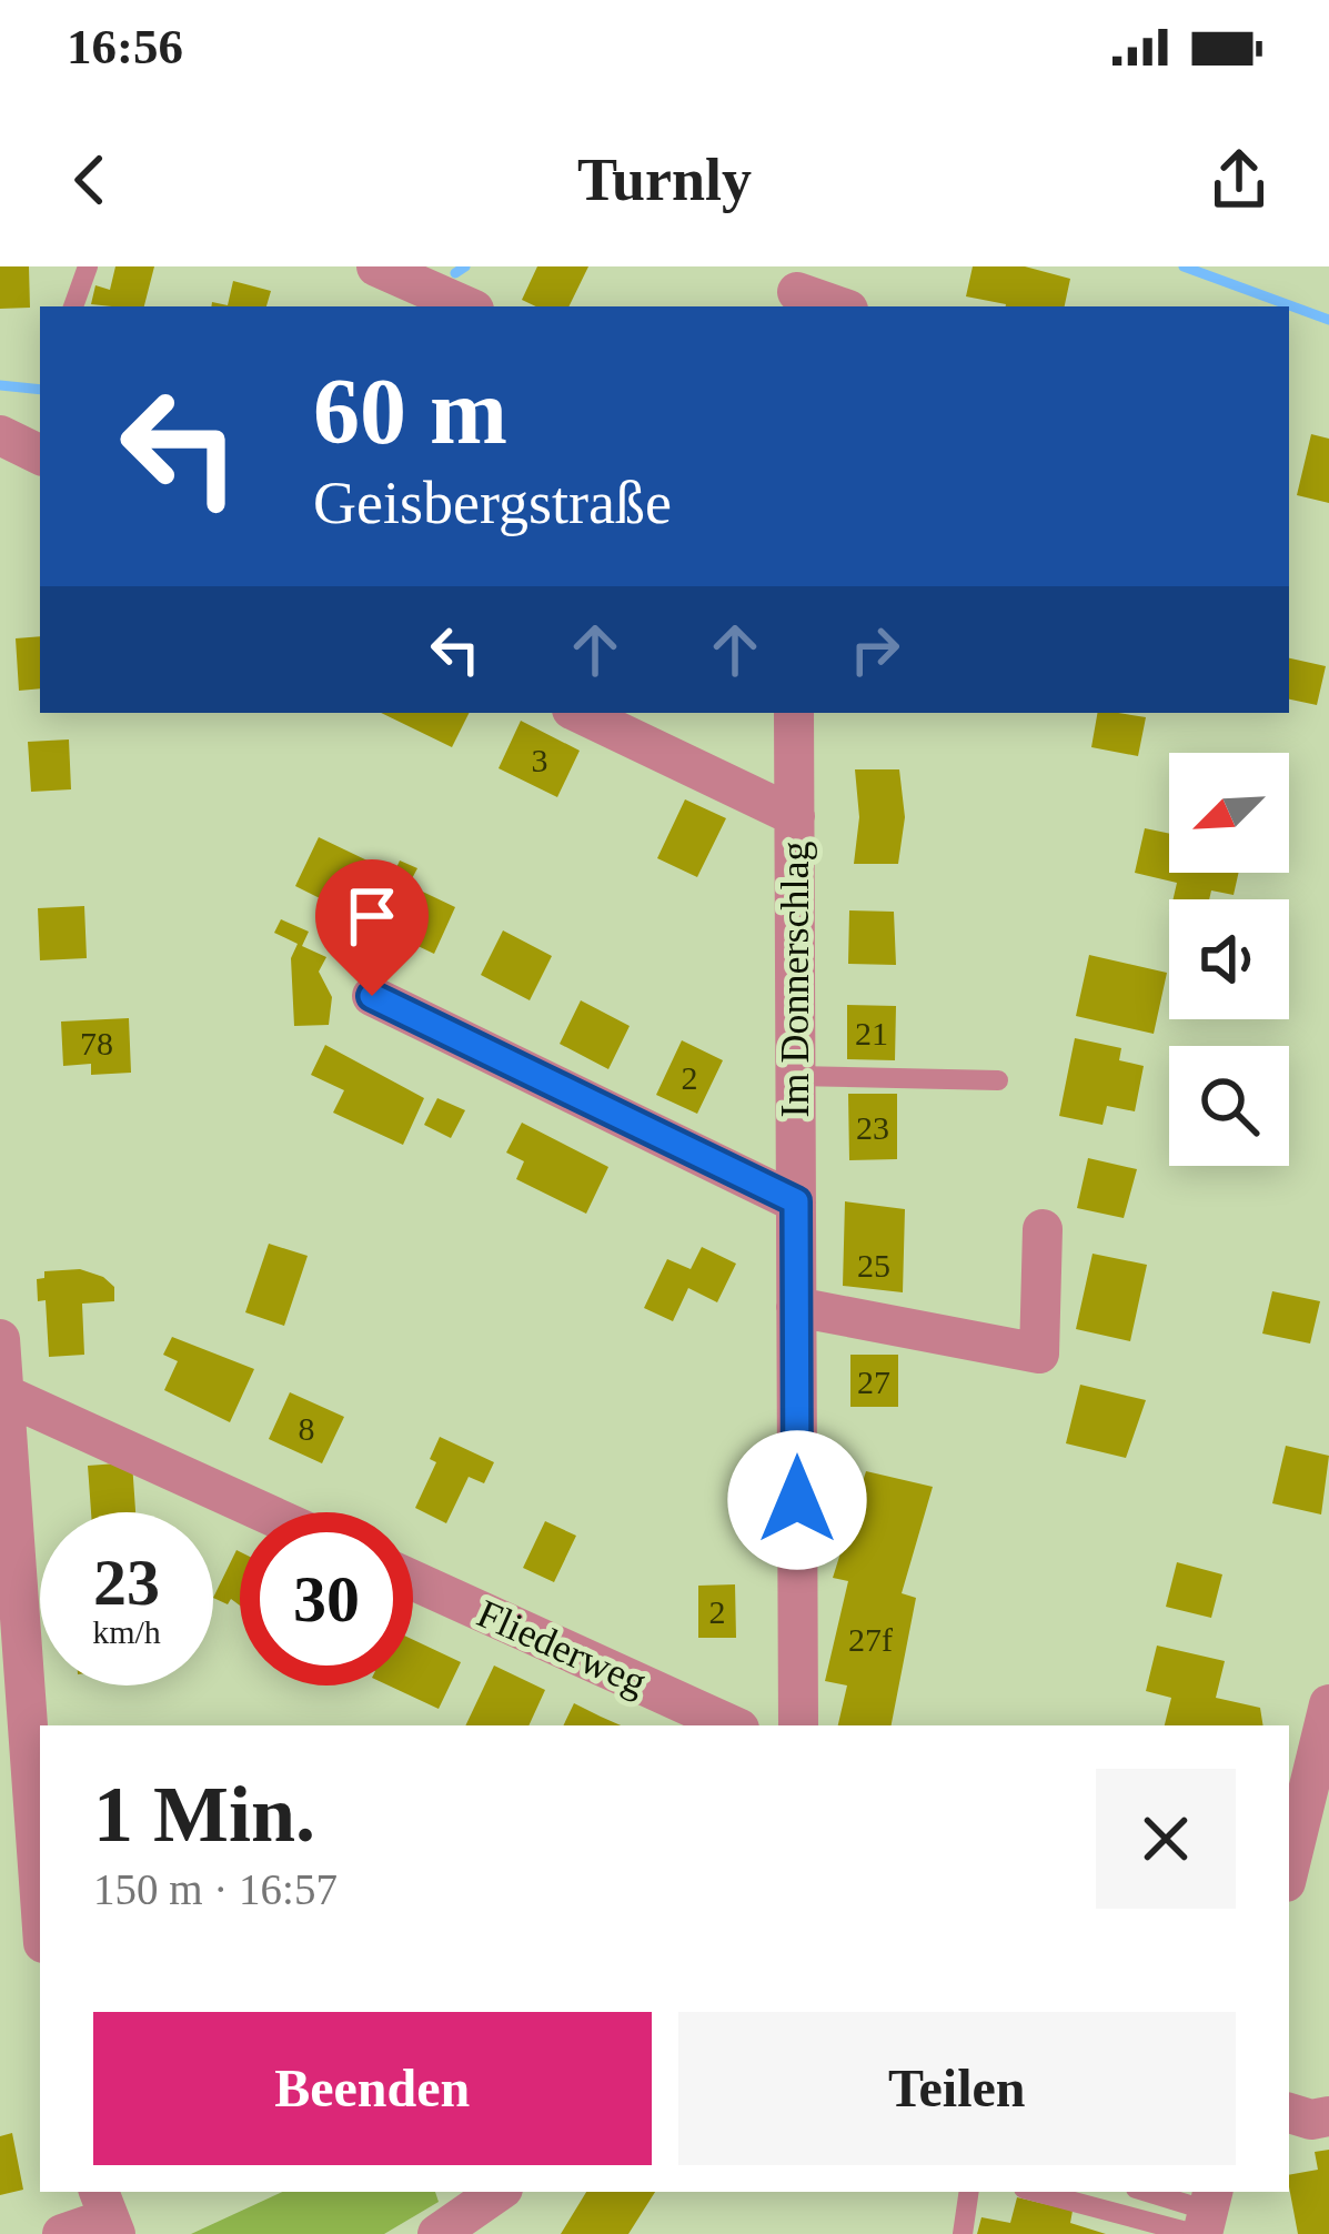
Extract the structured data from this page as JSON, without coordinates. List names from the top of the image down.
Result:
{
  "streets": {
    "street": ["Im Donnerschlag", "Fliederweg"]
  },
  "house_numbers": [
    "3",
    "21",
    "78",
    "2",
    "23",
    "25",
    "27",
    "8",
    "2",
    "27f"
  ],
  "north": "bottom left",
  "page": {
    "status": "16:56",
    "header": "Turnly",
    "turn": ["60 m", "Geisbergstraße"],
    "speed": "23 km/h",
    "limit": "30",
    "heading": ["1 Min.", "150 m · 16:57"],
    "buttons": ["Beenden", "Teilen"]
  }
}
